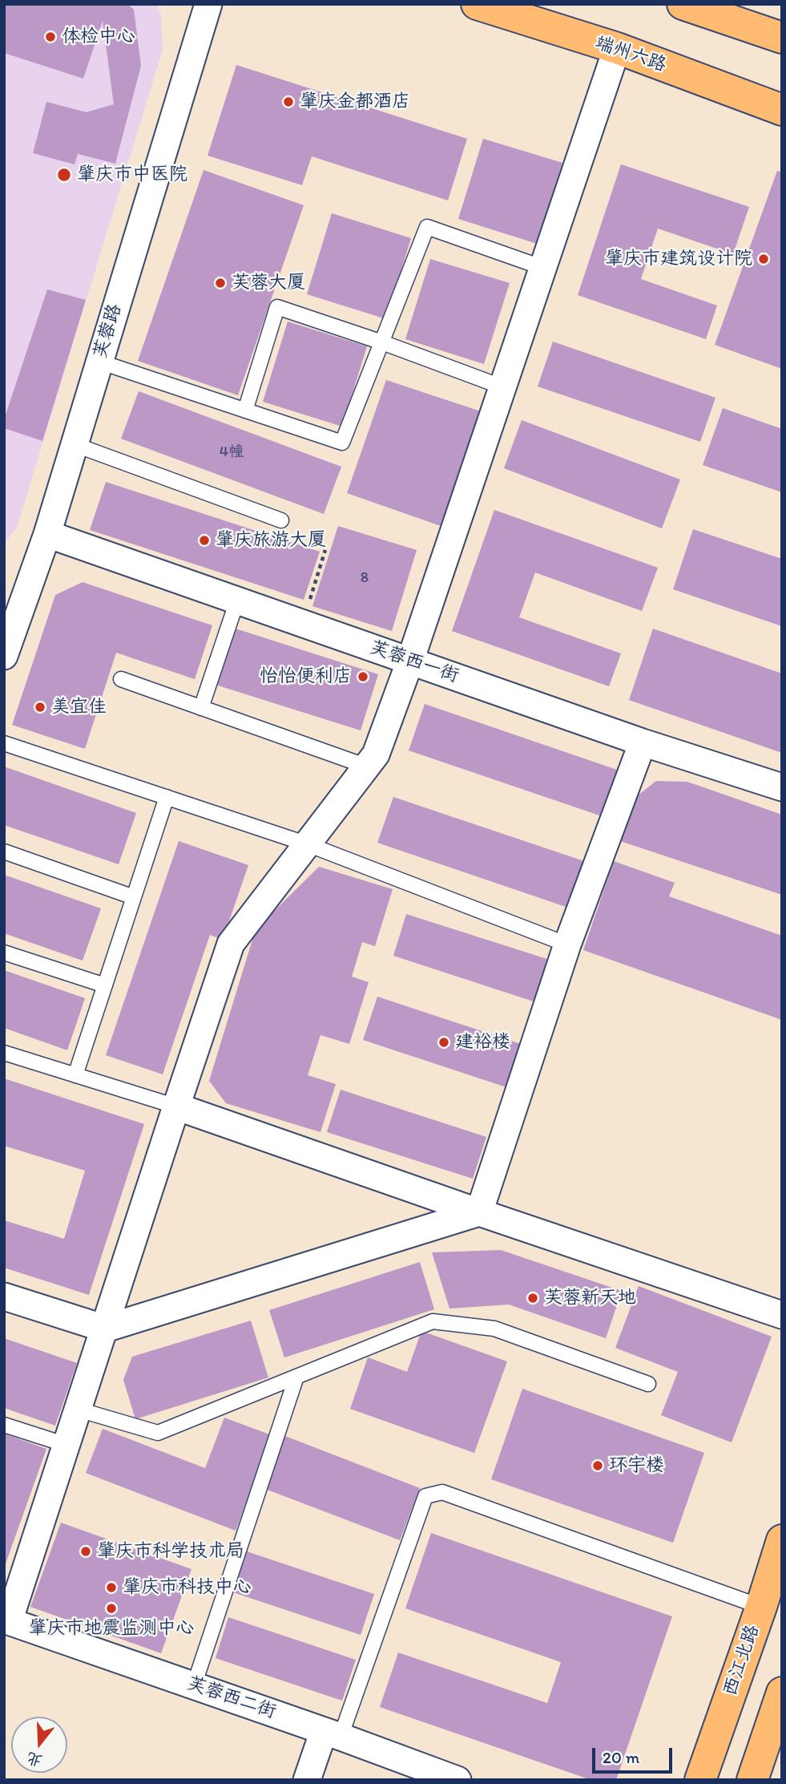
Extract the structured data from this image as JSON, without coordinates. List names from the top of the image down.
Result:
{
  "streets": {
    "main road": ["端州六路", "西江北路"],
    "street": ["芙蓉路", "芙蓉西一街", "芙蓉西二街"]
  },
  "crossings": [
    ["芙蓉路", "芙蓉西一街"]
  ],
  "places": [
    "体检中心",
    "肇庆金都酒店",
    "肇庆市中医院",
    "肇庆市建筑设计院",
    "芙蓉大厦",
    "肇庆旅游大厦",
    "怡怡便利店",
    "美宜佳",
    "建裕楼",
    "芙蓉新天地",
    "环宇楼",
    "肇庆市科学技术局",
    "肇庆市科技中心",
    "肇庆市地震监测中心"
  ],
  "house_numbers": ["4幢", "8"],
  "scale_bar": "20 m",
  "north": "bottom"
}
